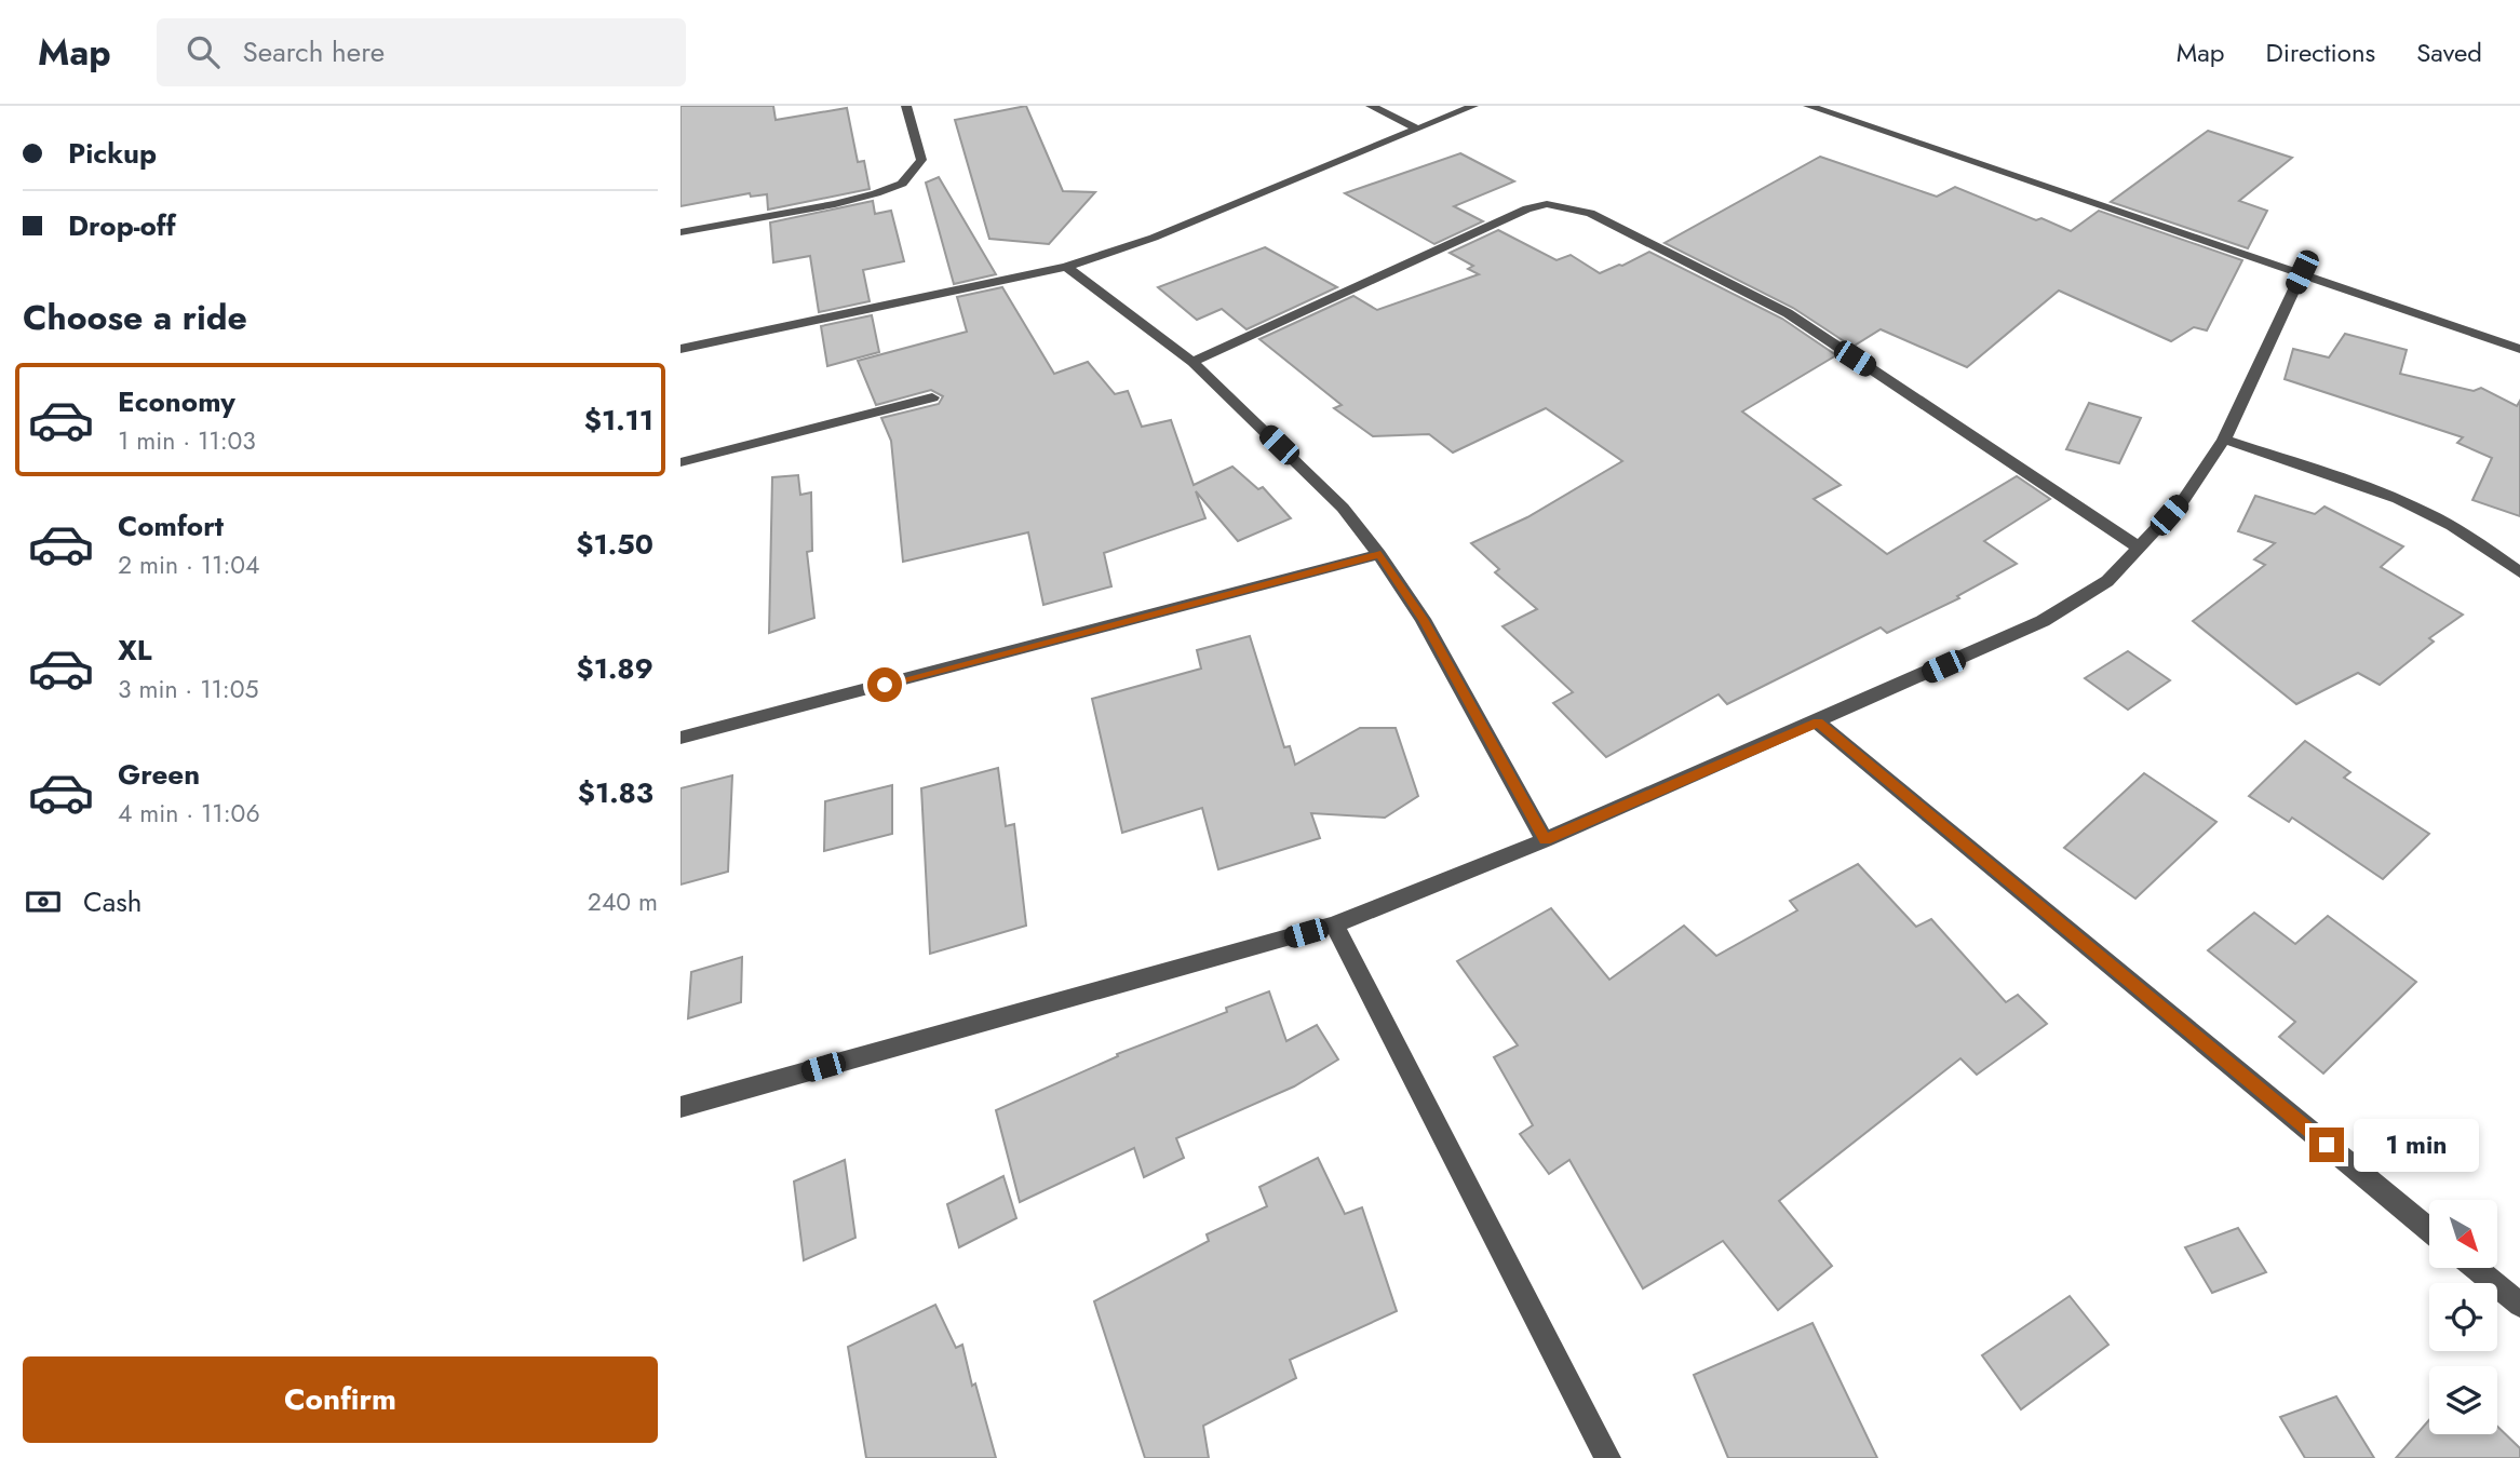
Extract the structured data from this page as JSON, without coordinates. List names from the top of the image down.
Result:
{
  "north": "bottom right",
  "page": {
    "header": "Map",
    "search": "Search here",
    "nav": ["Map", "Directions", "Saved"],
    "banner": ["Pickup", "Drop-off"],
    "heading": "Choose a ride",
    "list": [
      {
        "name": "Economy",
        "note": "1 min · 11:03",
        "value": "$1.11"
      },
      {
        "name": "Comfort",
        "note": "2 min · 11:04",
        "value": "$1.50"
      },
      {
        "name": "XL",
        "note": "3 min · 11:05",
        "value": "$1.89"
      },
      {
        "name": "Green",
        "note": "4 min · 11:06",
        "value": "$1.83"
      }
    ],
    "pay": ["Cash", "240 m"],
    "bubble": "1 min",
    "buttons": "Confirm"
  }
}
